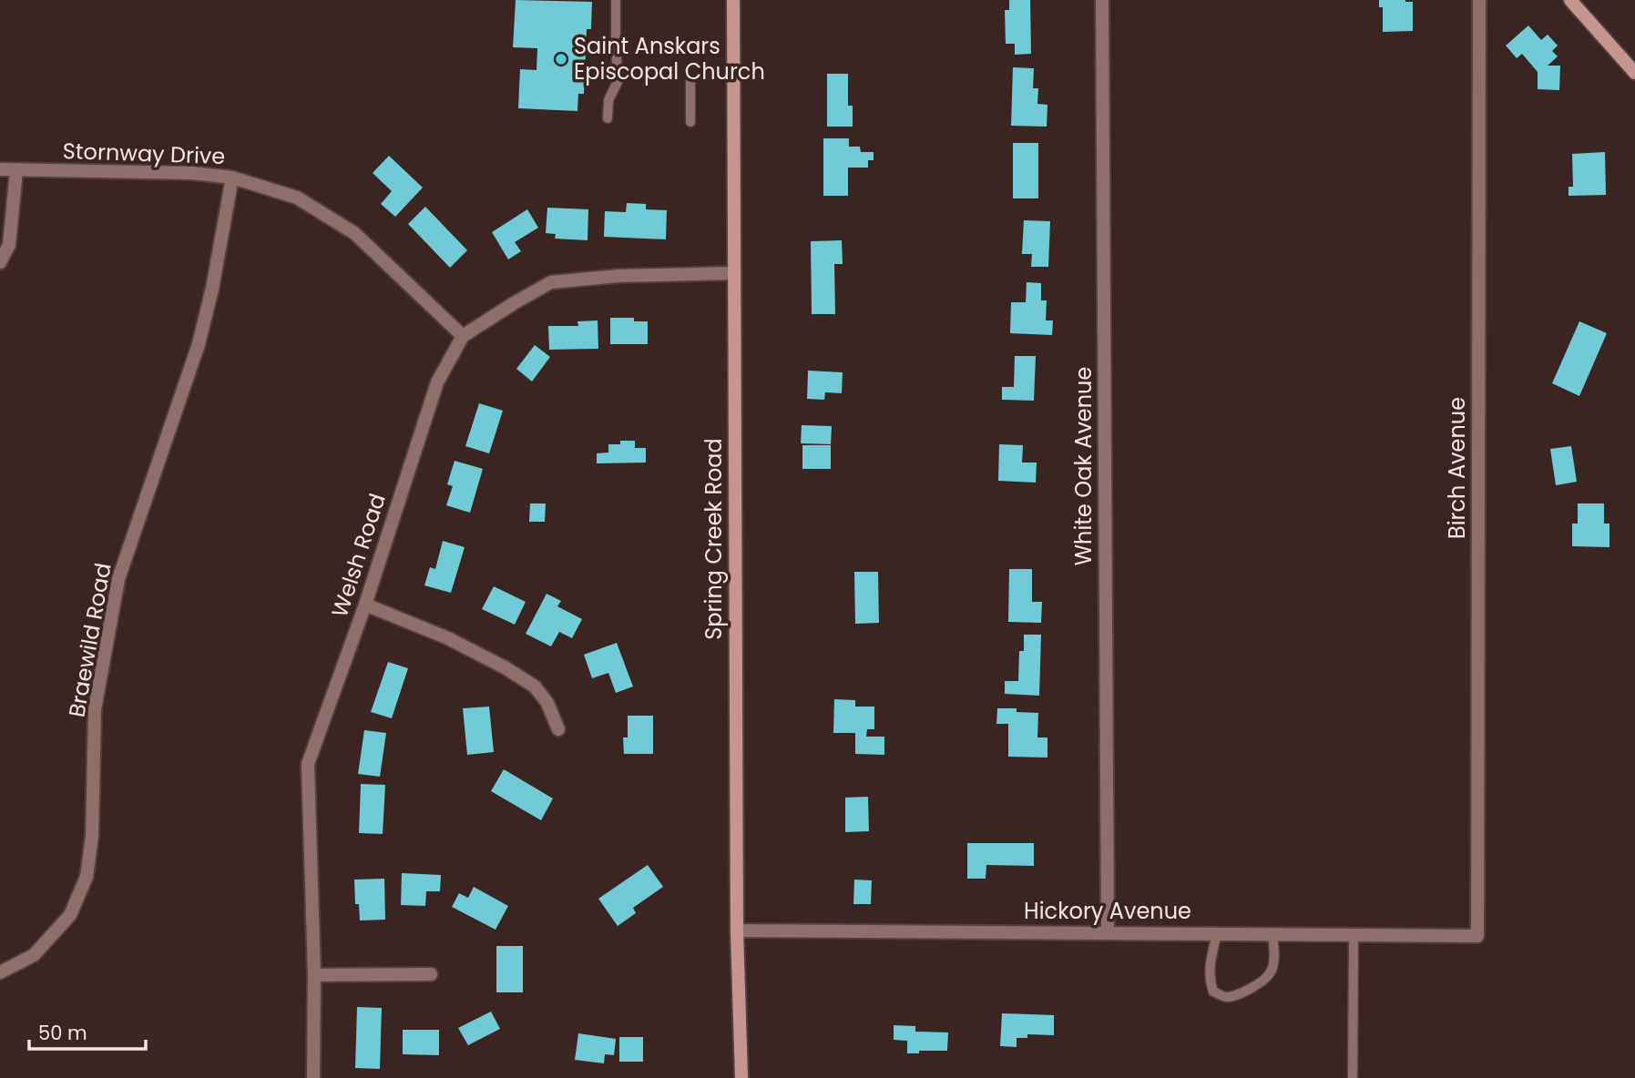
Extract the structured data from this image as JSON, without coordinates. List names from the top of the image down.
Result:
{
  "streets": {
    "main road": ["Spring Creek Road"],
    "street": [
      "Stornway Drive",
      "White Oak Avenue",
      "Birch Avenue",
      "Welsh Road",
      "Braewild Road",
      "Hickory Avenue"
    ]
  },
  "crossings": [
    ["Stornway Drive", "Welsh Road"],
    ["Stornway Drive", "Braewild Road"],
    ["White Oak Avenue", "Hickory Avenue"],
    ["Birch Avenue", "Hickory Avenue"],
    ["Spring Creek Road", "Welsh Road"],
    ["Spring Creek Road", "Hickory Avenue"]
  ],
  "places": ["Saint Anskars Episcopal Church"],
  "scale_bar": "50 m"
}
